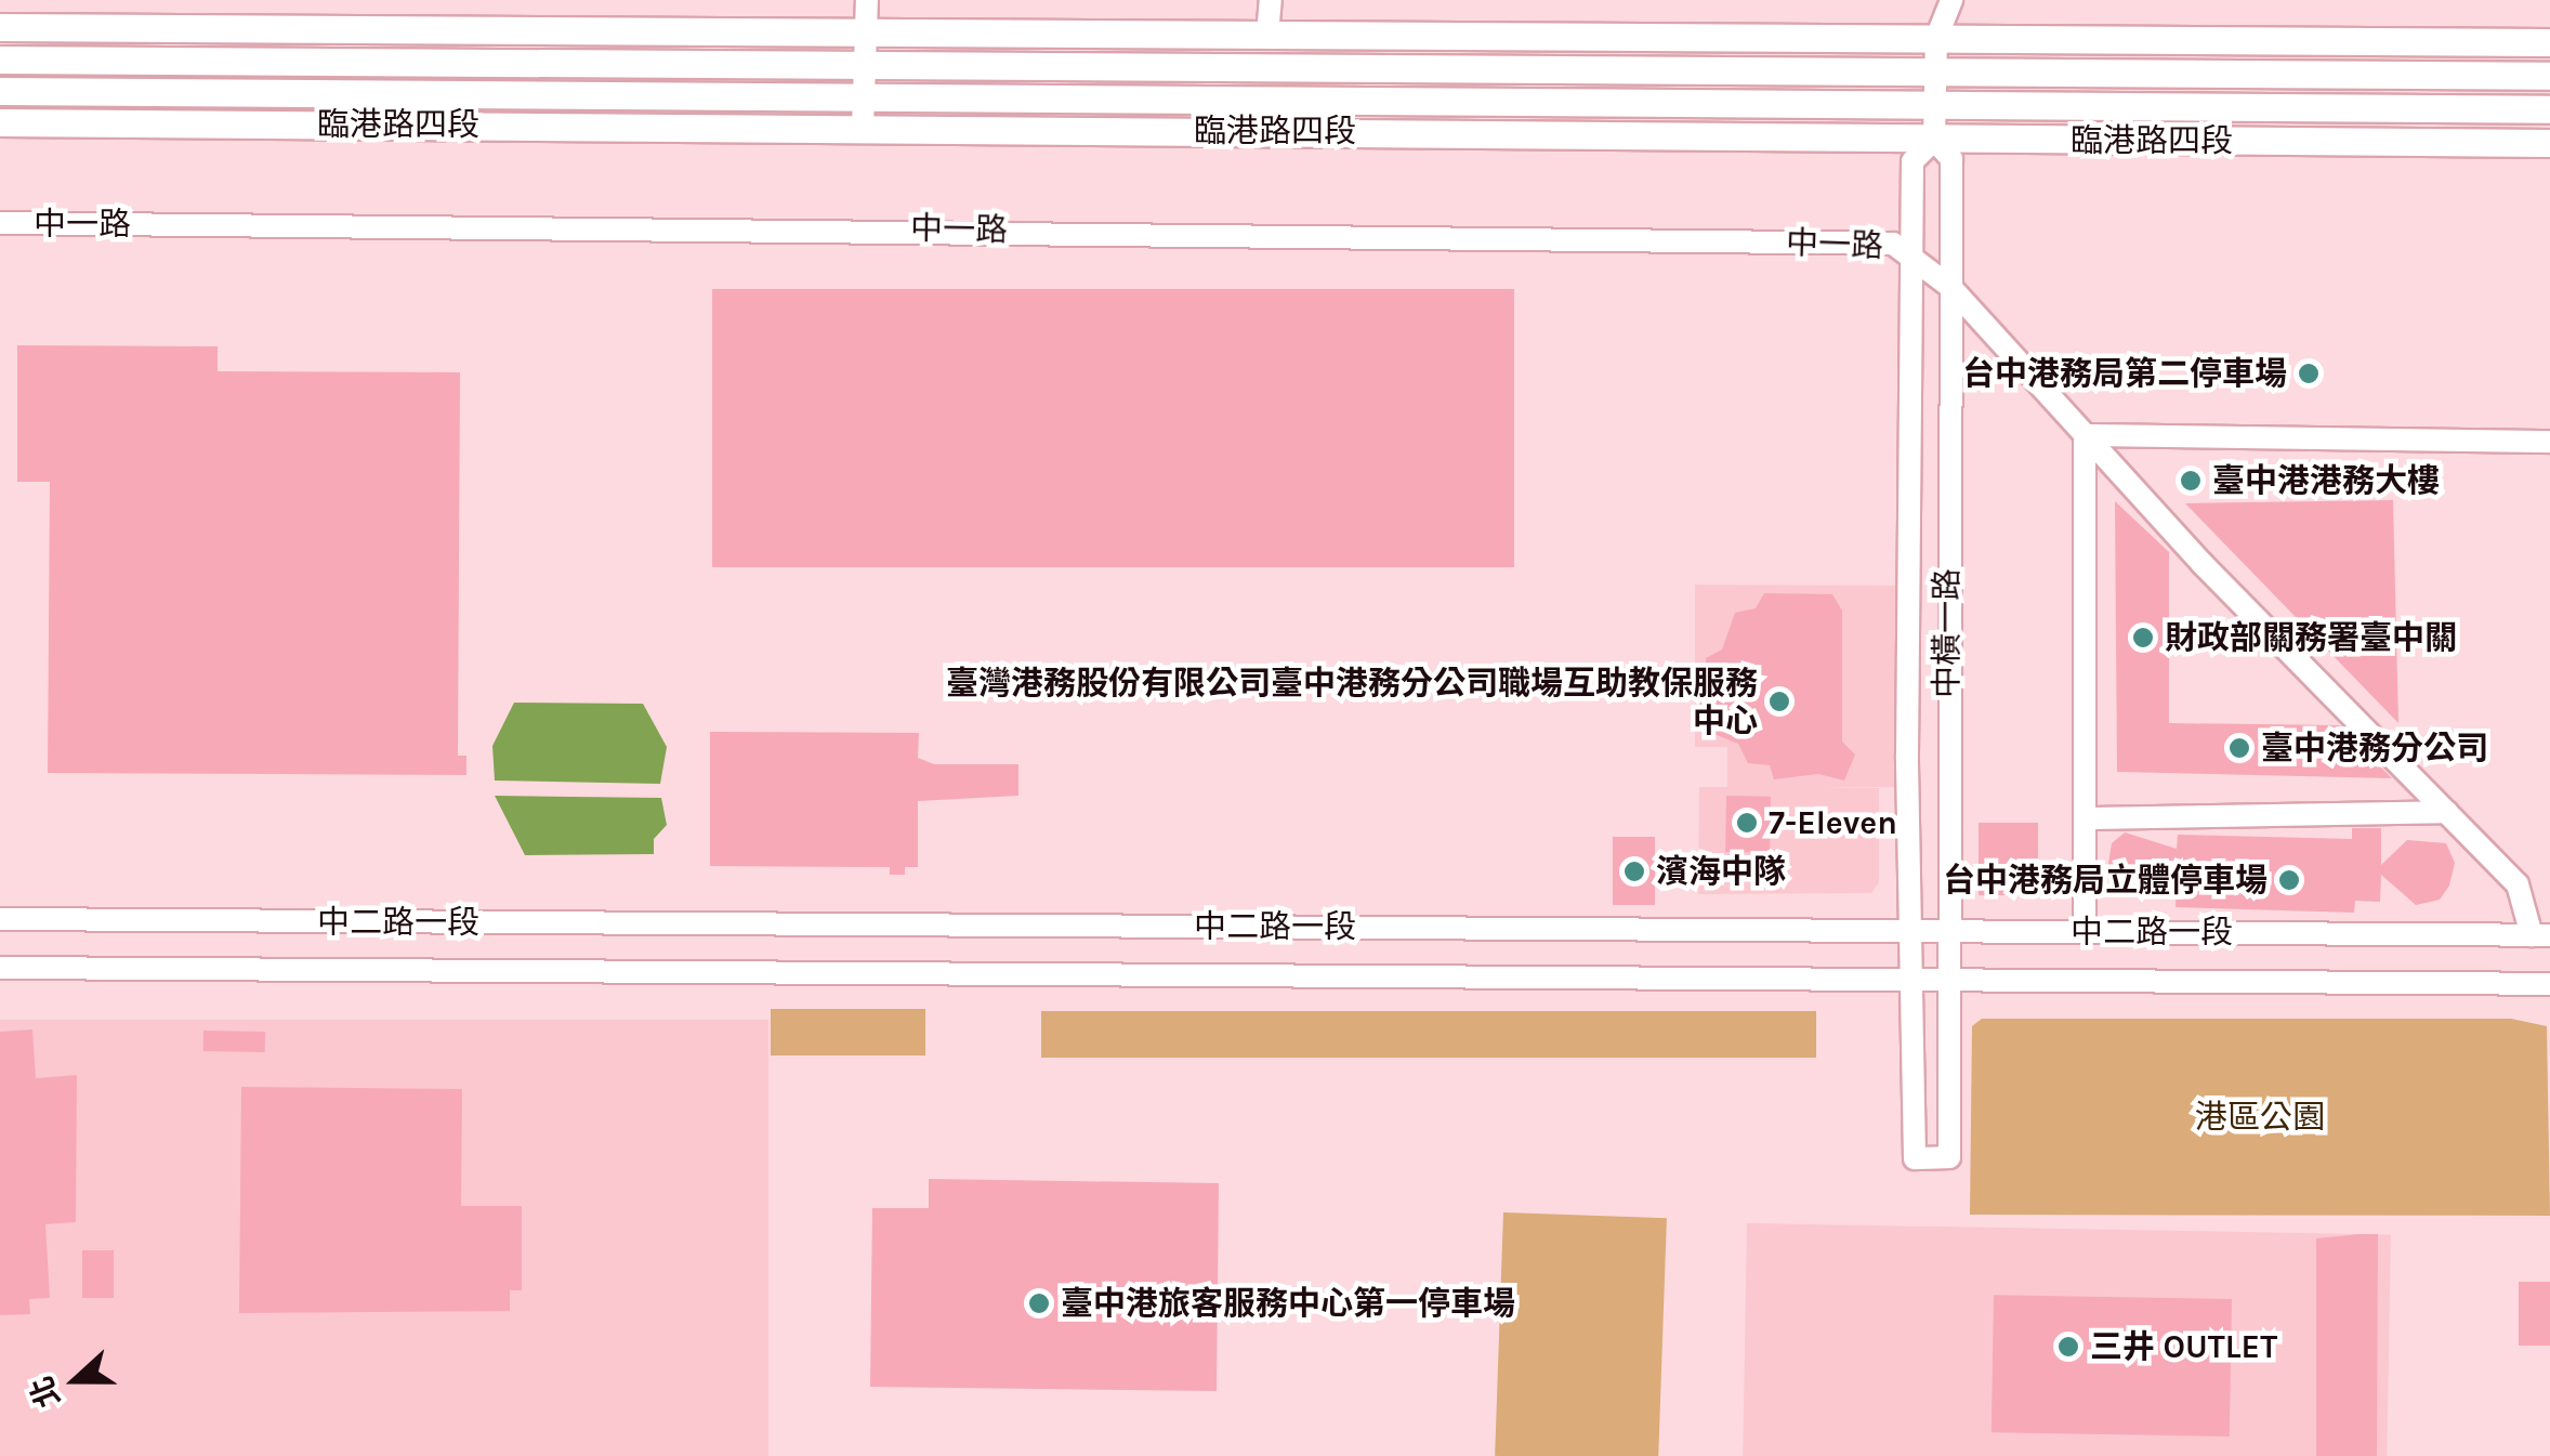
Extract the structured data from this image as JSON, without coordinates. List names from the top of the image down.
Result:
{
  "streets": {
    "main road": ["臨港路四段"],
    "street": ["中一路", "中橫一路", "中二路一段"]
  },
  "crossings": [
    ["臨港路四段", "中橫一路"],
    ["中一路", "中橫一路"],
    ["中一路", "中二路一段"],
    ["中橫一路", "中二路一段"]
  ],
  "parks": ["港區公園"],
  "places": [
    "台中港務局第二停車場",
    "臺中港港務大樓",
    "財政部關務署臺中關",
    "臺灣港務股份有限公司臺中港務分公司職場互助教保服務 中心",
    "臺中港務分公司",
    "7-Eleven",
    "濱海中隊",
    "台中港務局立體停車場",
    "臺中港旅客服務中心第一停車場",
    "三井 OUTLET"
  ],
  "north": "left"
}
